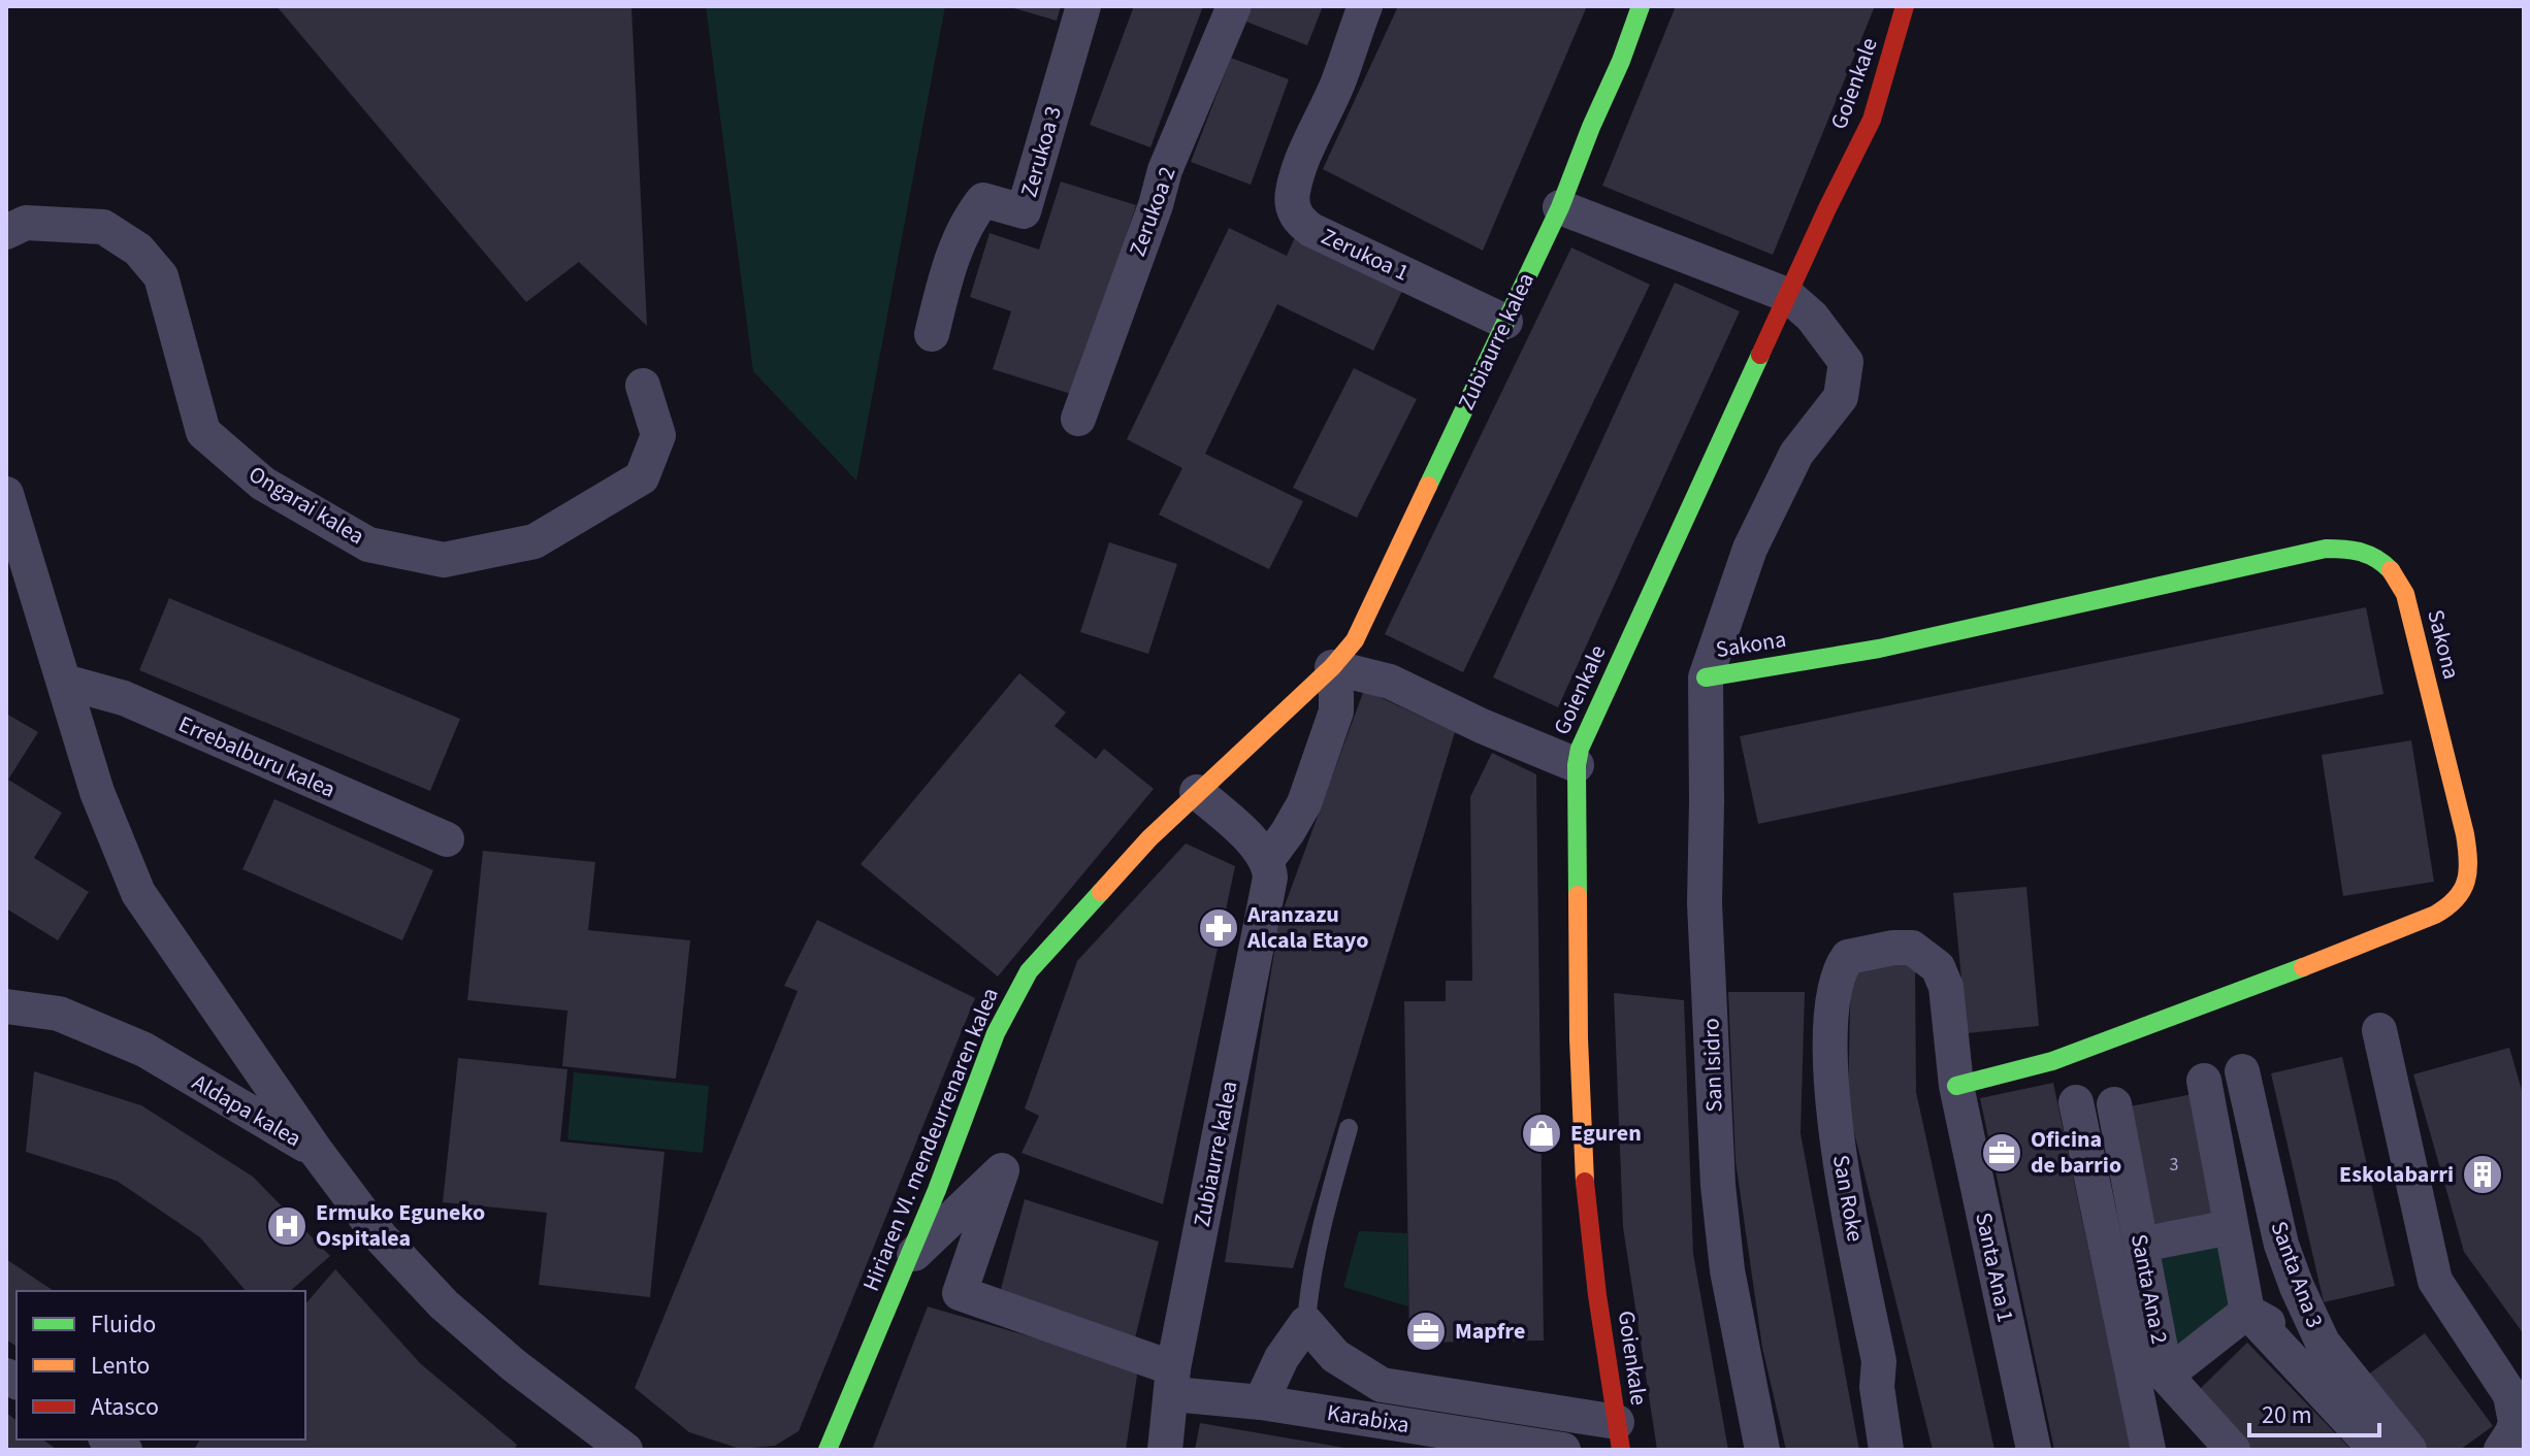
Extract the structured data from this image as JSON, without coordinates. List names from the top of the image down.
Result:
{
  "streets": {
    "street": [
      "Goienkale",
      "Zerukoa 3",
      "Zerukoa 2",
      "Zerukoa 1",
      "Zubiaurre kalea",
      "Ongarai kalea",
      "Sakona",
      "Errebalburu kalea",
      "San Isidro",
      "Aldapa kalea",
      "Hiriaren VI. mendeurrenaren kalea",
      "San Roke",
      "Santa Ana 1",
      "Santa Ana 3",
      "Santa Ana 2",
      "Karabixa"
    ]
  },
  "crossings": [
    ["Goienkale", "San Isidro"],
    ["Goienkale", "Karabixa"],
    ["Zerukoa 1", "Zubiaurre kalea"],
    ["Zubiaurre kalea", "Hiriaren VI. mendeurrenaren kalea"],
    ["Zubiaurre kalea", "Karabixa"],
    ["Sakona", "San Isidro"],
    ["Sakona", "Santa Ana 1"],
    ["Hiriaren VI. mendeurrenaren kalea", "Karabixa"],
    ["San Roke", "Santa Ana 1"]
  ],
  "places": {
    "pharmacy": ["Aranzazu Alcala Etayo"],
    "shop": ["Eguren"],
    "office": ["Oficina de barrio", "Mapfre"],
    "building": ["Eskolabarri"],
    "hospital": ["Ermuko Eguneko Ospitalea"]
  },
  "house_numbers": ["3"],
  "legend": ["Fluido", "Lento", "Atasco"],
  "scale_bar": "20 m"
}
